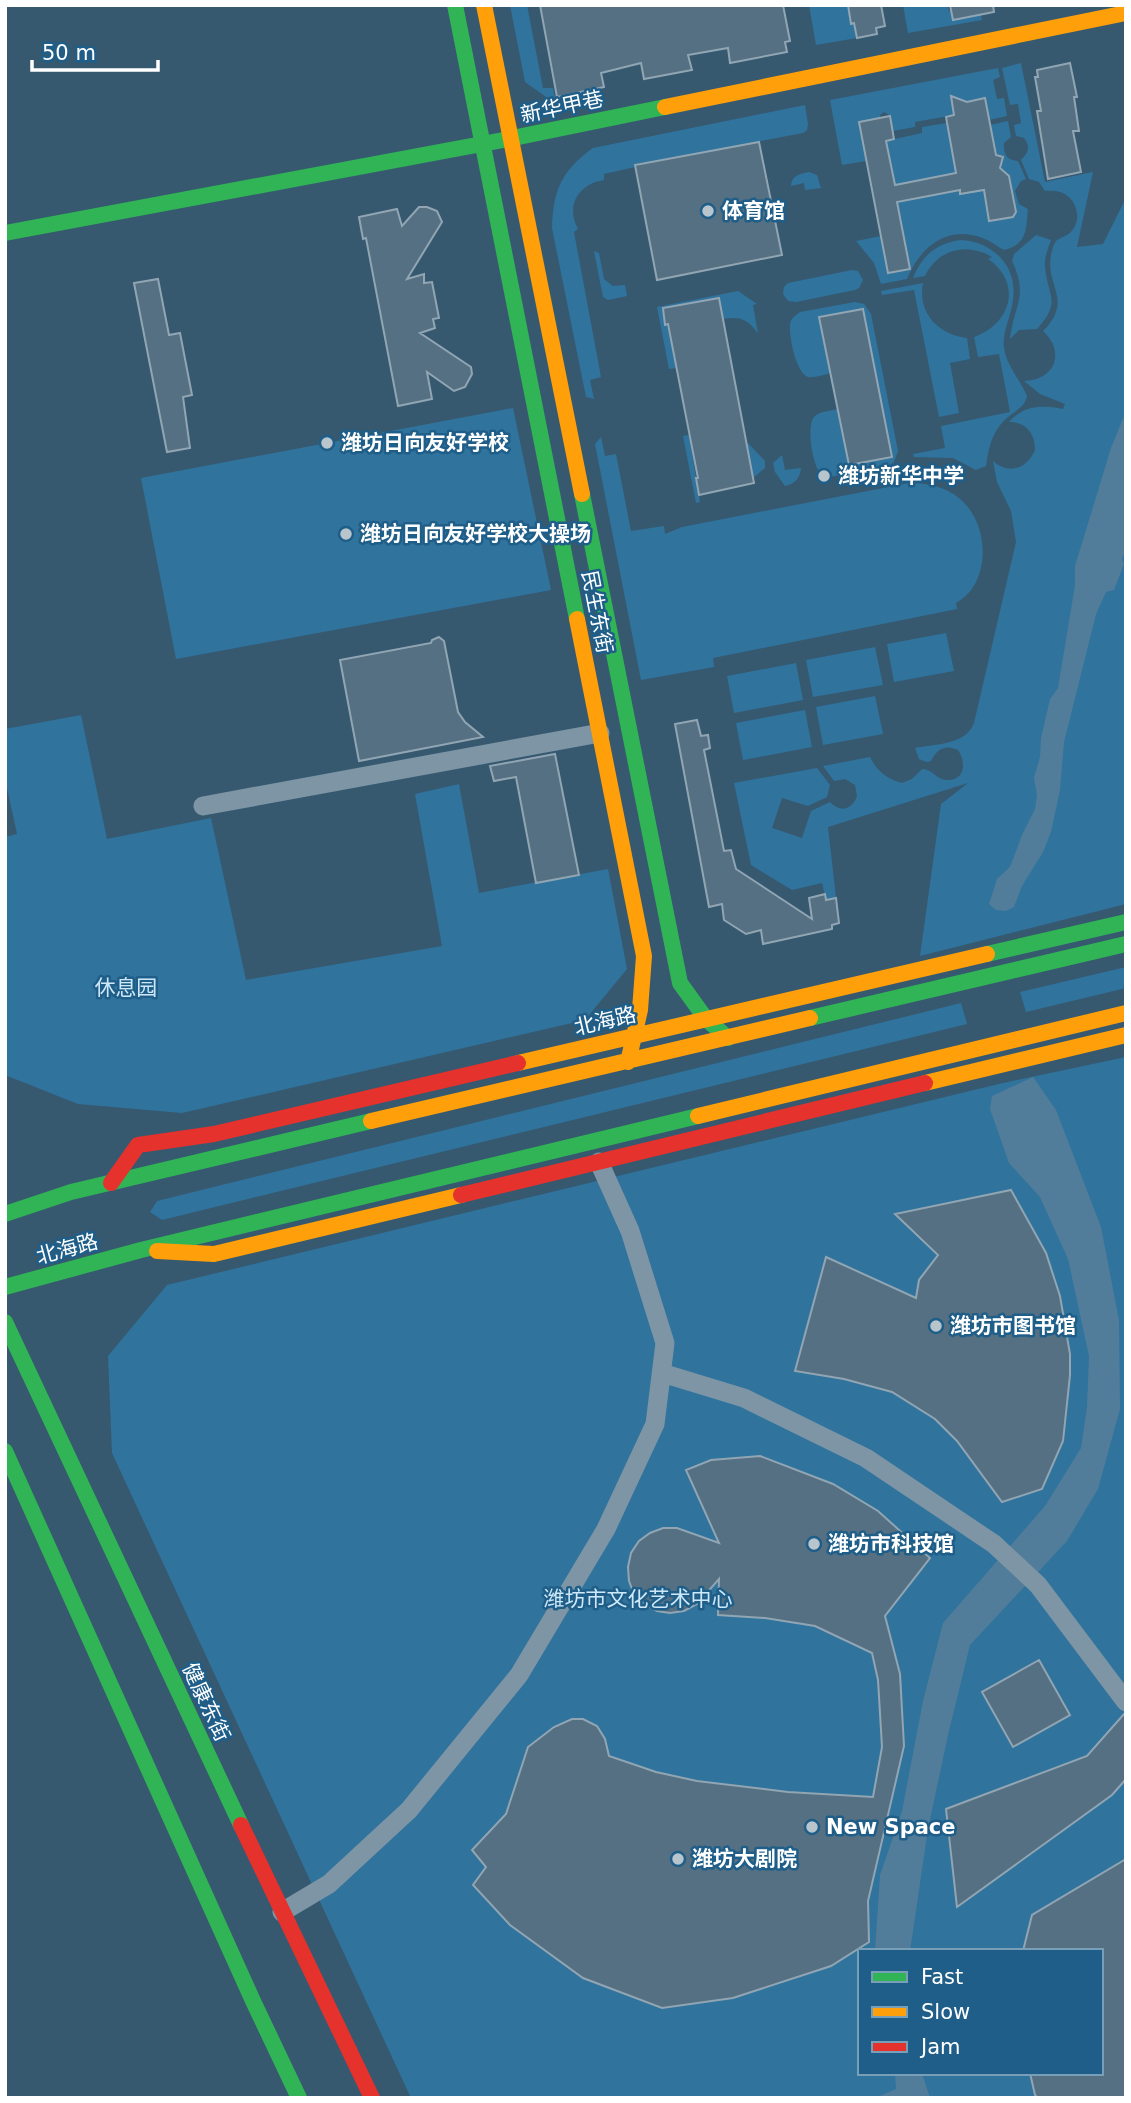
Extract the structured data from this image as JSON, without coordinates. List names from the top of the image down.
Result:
{
  "streets": {
    "main road": [
      "新华甲巷",
      "民生东街",
      "北海路",
      "健康东街"
    ]
  },
  "crossings": [
    ["新华甲巷", "民生东街"],
    ["民生东街", "北海路"]
  ],
  "parks": ["休息园", "潍坊市文化艺术中心"],
  "places": [
    "体育馆",
    "潍坊日向友好学校",
    "潍坊新华中学",
    "潍坊日向友好学校大操场",
    "潍坊市图书馆",
    "潍坊市科技馆",
    "New Space",
    "潍坊大剧院"
  ],
  "legend": ["Fast", "Slow", "Jam"],
  "scale_bar": "50 m"
}
